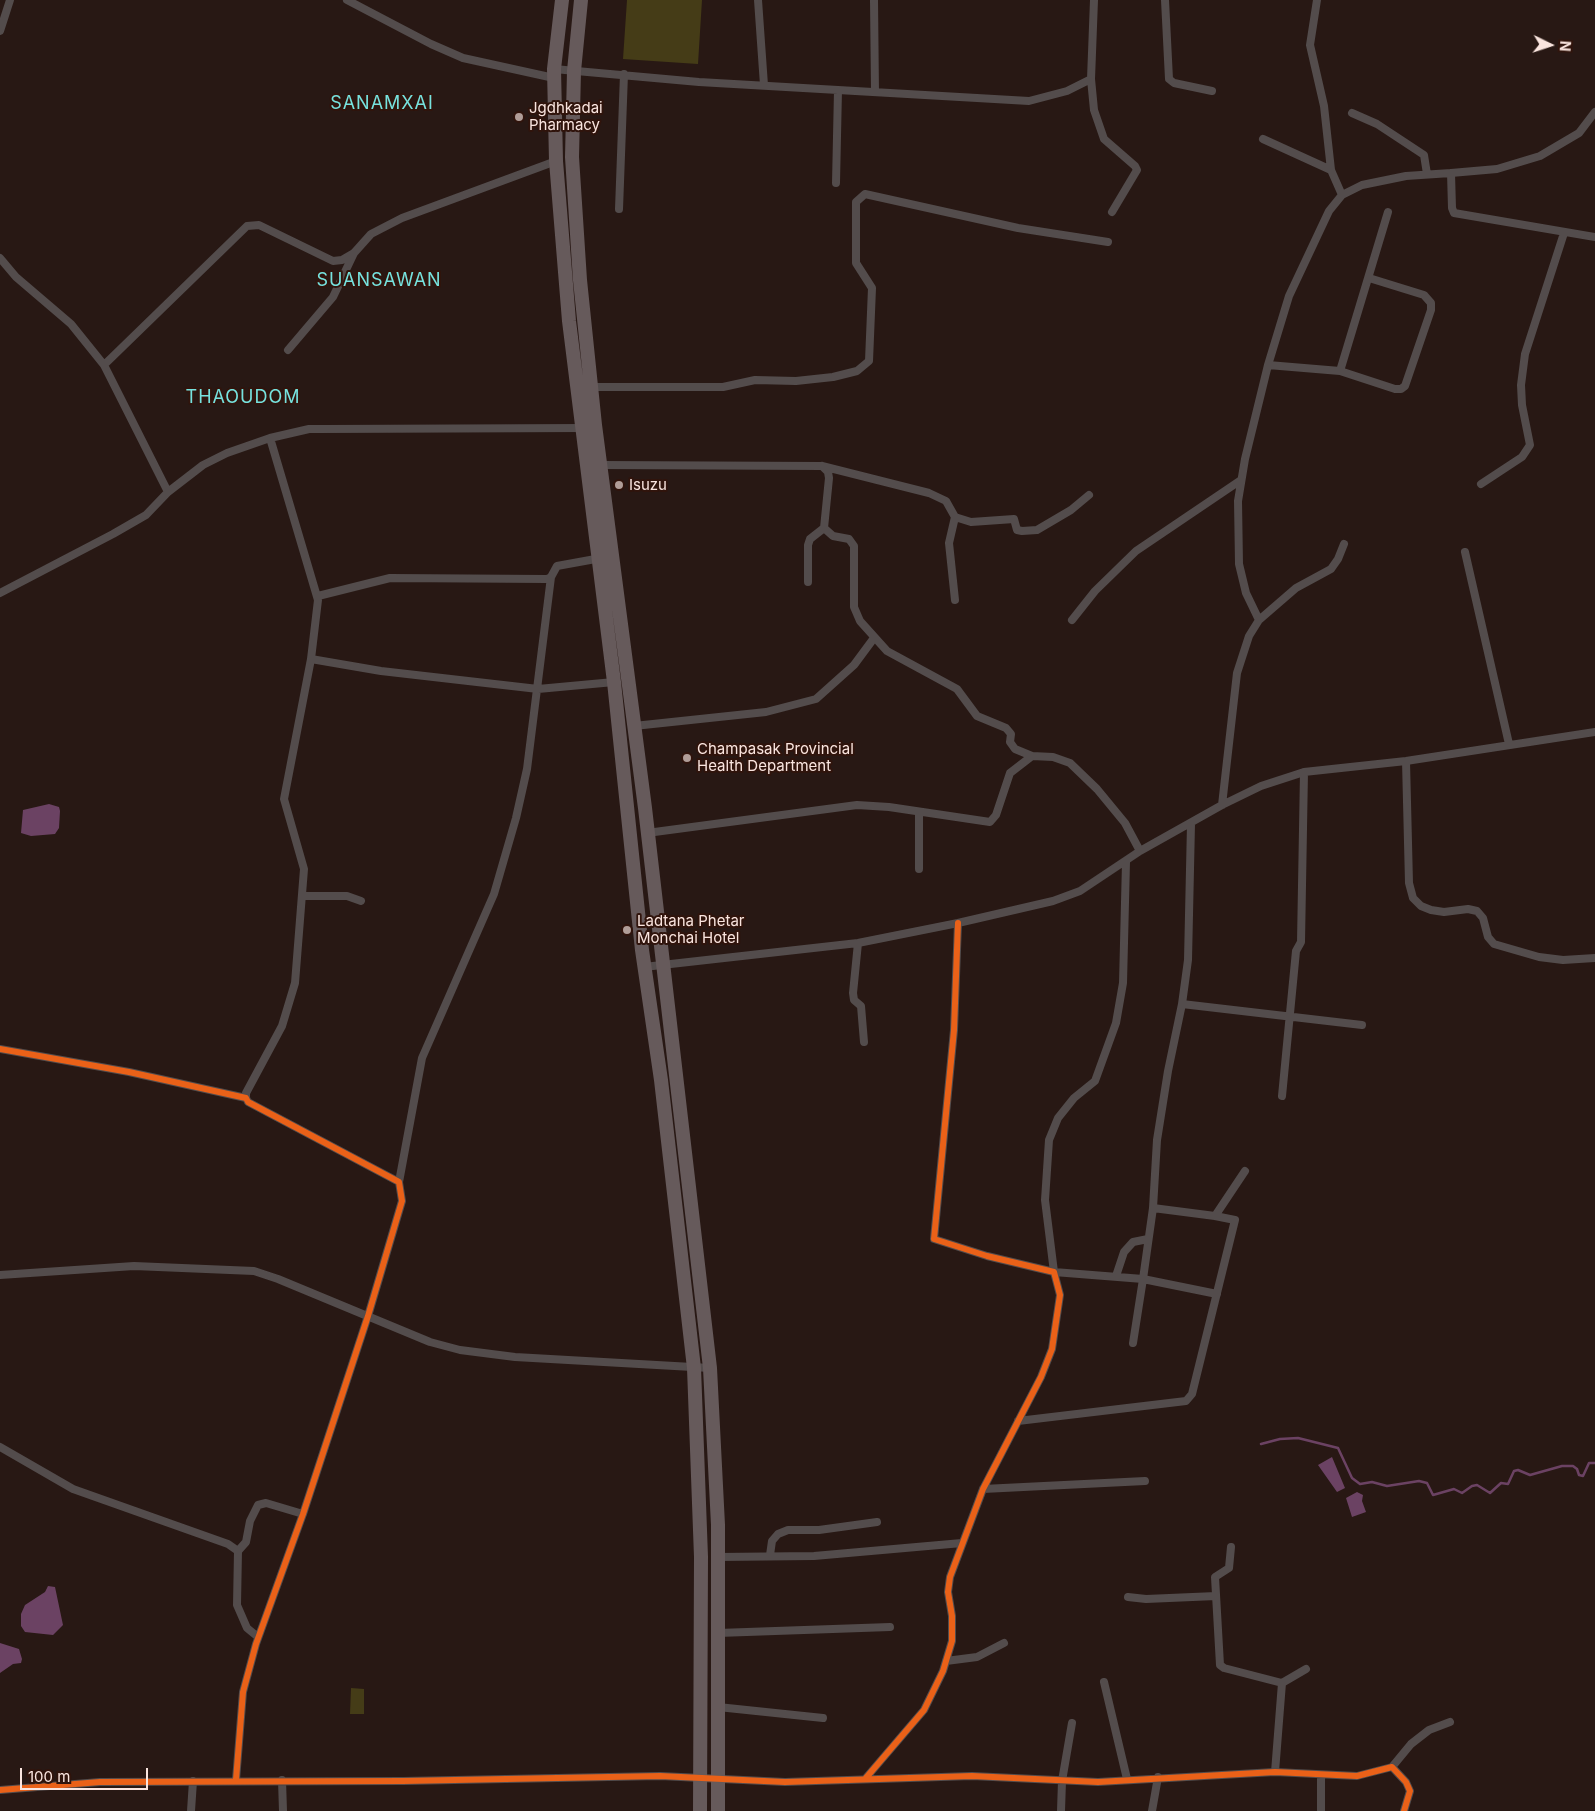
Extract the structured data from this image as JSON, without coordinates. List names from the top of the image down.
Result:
{
  "districts": ["SANAMXAI", "SUANSAWAN", "THAOUDOM"],
  "places": [
    "Jgdhkadai Pharmacy",
    "Isuzu",
    "Champasak Provincial Health Department",
    "Ladtana Phetar Monchai Hotel"
  ],
  "scale_bar": "100 m",
  "north": "right"
}
